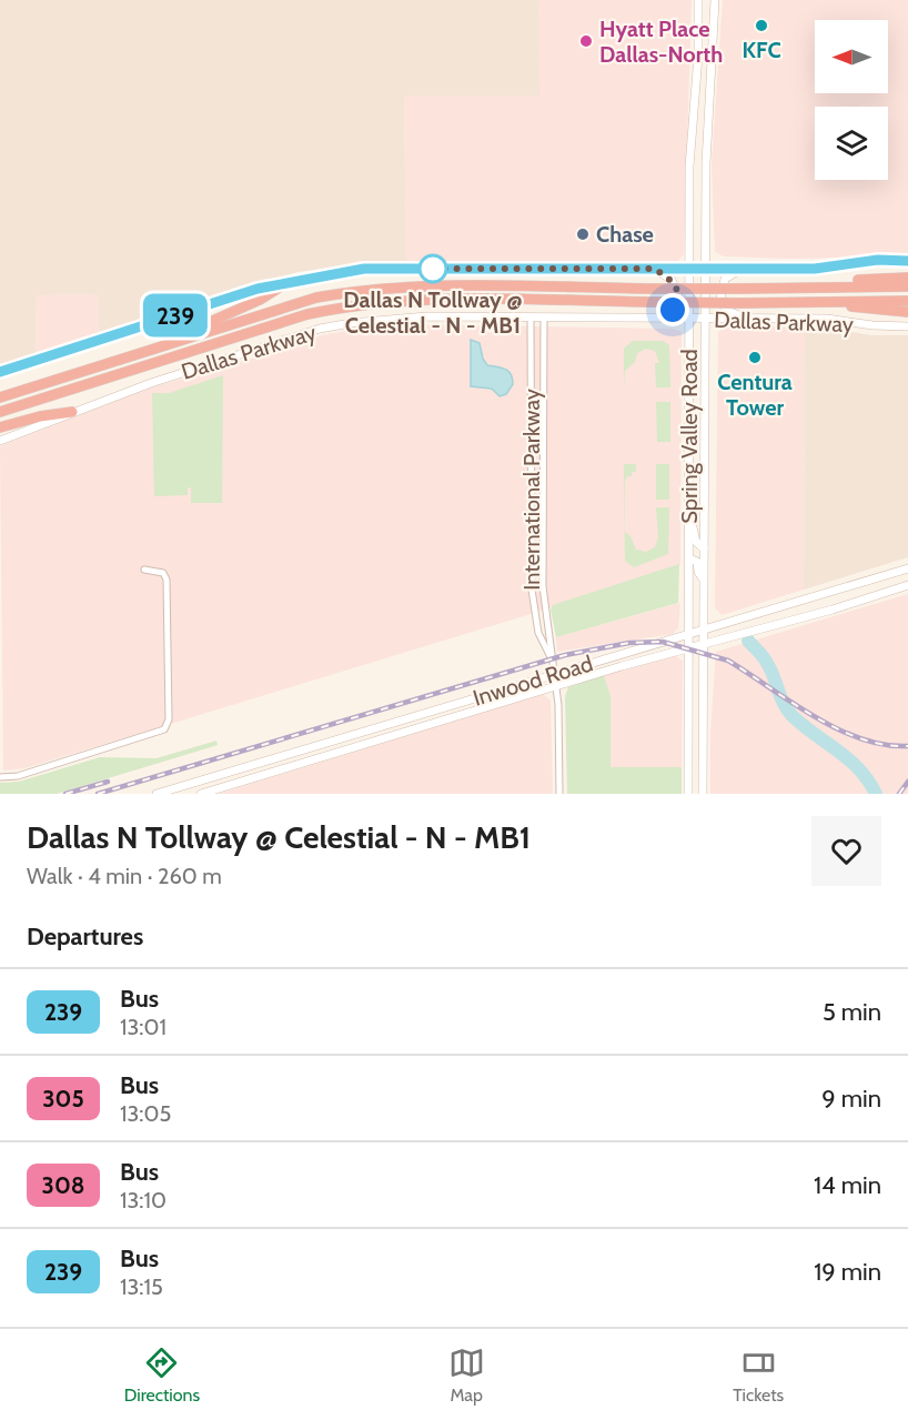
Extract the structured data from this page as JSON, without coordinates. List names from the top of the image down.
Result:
{
  "streets": {
    "main road": ["Dallas Parkway", "Spring Valley Road", "Inwood Road"],
    "street": ["International Parkway"]
  },
  "crossings": [
    ["Dallas Parkway", "Spring Valley Road"],
    ["Dallas Parkway", "International Parkway"],
    ["Spring Valley Road", "Inwood Road"],
    ["International Parkway", "Inwood Road"]
  ],
  "places": [
    "KFC",
    "Hyatt Place Dallas-North",
    "Chase",
    "Dallas N Tollway @ Celestial - N - MB1",
    "Centura Tower"
  ],
  "lines": ["bus line 239"],
  "north": "left",
  "page": {
    "on_map": "239",
    "heading": [
      ["Dallas N Tollway @ Celestial - N - MB1", "Walk · 4 min · 260 m"],
      "Departures"
    ],
    "list": [
      {
        "mark": "239",
        "name": "Bus",
        "note": "13:01",
        "value": "5 min"
      },
      {
        "mark": "305",
        "name": "Bus",
        "note": "13:05",
        "value": "9 min"
      },
      {
        "mark": "308",
        "name": "Bus",
        "note": "13:10",
        "value": "14 min"
      },
      {
        "mark": "239",
        "name": "Bus",
        "note": "13:15",
        "value": "19 min"
      }
    ],
    "tabs": ["Directions", "Map", "Tickets"]
  }
}
